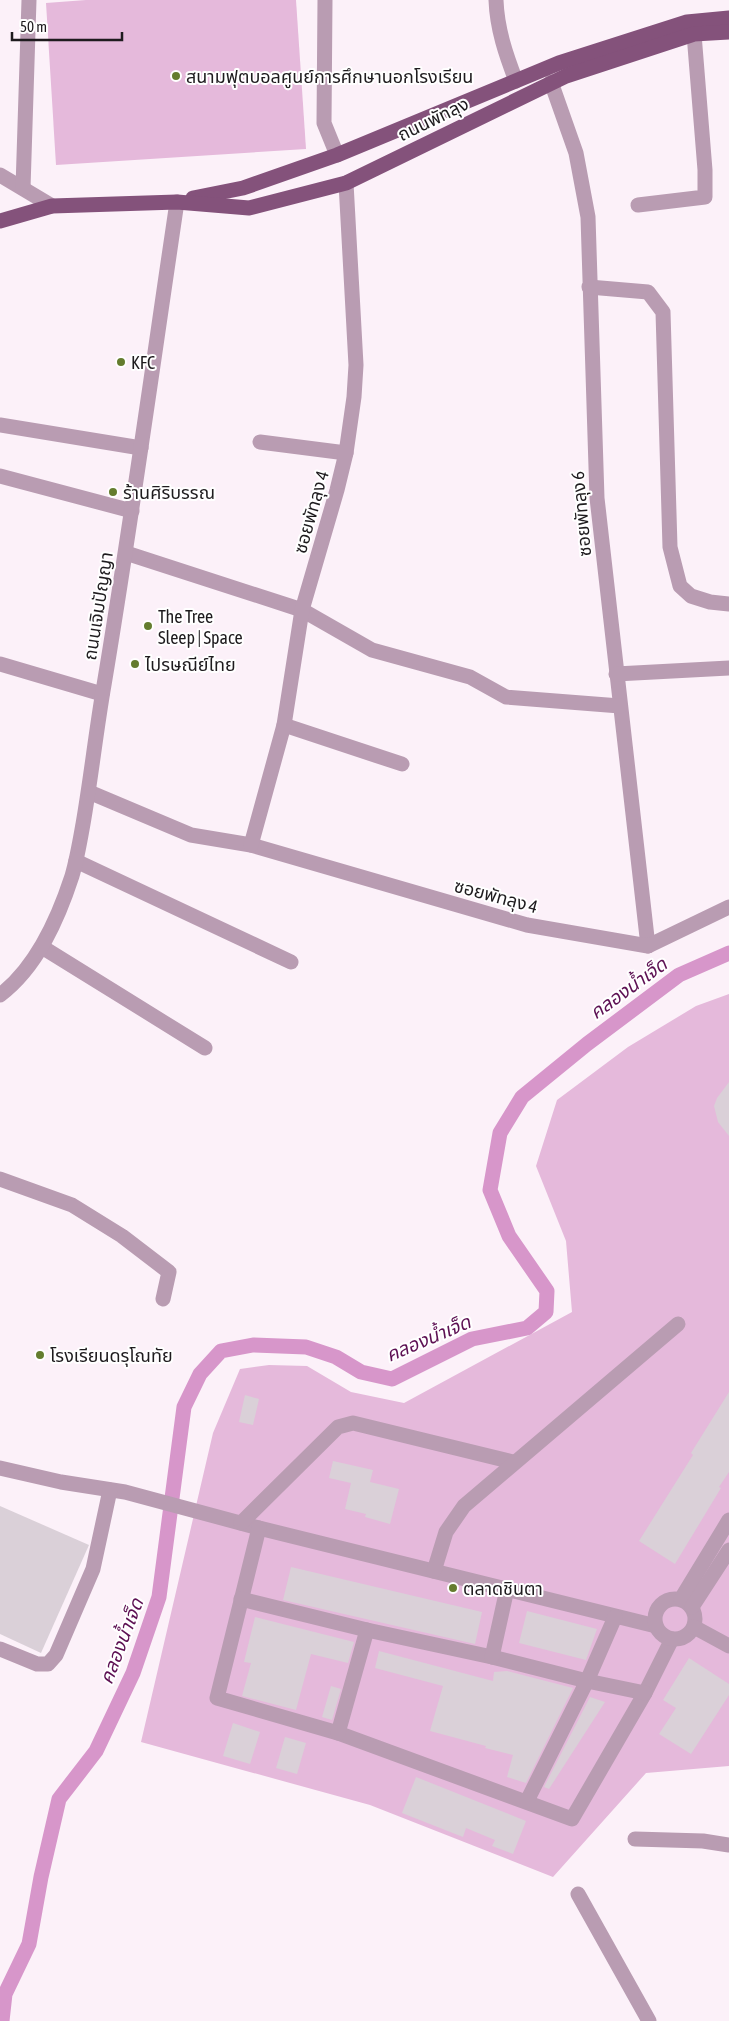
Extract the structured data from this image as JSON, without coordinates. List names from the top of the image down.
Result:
{
  "streets": {
    "main road": ["ถนนพัทลุง"],
    "street": ["ซอยพัทลุง 4", "ซอยพัทลุง 6", "ถนนเจิมปัญญา"]
  },
  "crossings": [
    ["ถนนพัทลุง", "ซอยพัทลุง 4"],
    ["ถนนพัทลุง", "ซอยพัทลุง 6"],
    ["ถนนพัทลุง", "ถนนเจิมปัญญา"],
    ["ซอยพัทลุง 4", "ซอยพัทลุง 6"],
    ["ซอยพัทลุง 4", "ถนนเจิมปัญญา"]
  ],
  "water": ["คลองน้ำเจ็ด"],
  "places": [
    "สนามฟุตบอลศูนย์การศึกษานอกโรงเรียน",
    "KFC",
    "ร้านศิริบรรณ",
    "The Tree Sleep | Space",
    "ไปรษณีย์ไทย",
    "โรงเรียนดรุโณทัย",
    "ตลาดชินตา"
  ],
  "scale_bar": "50 m"
}
